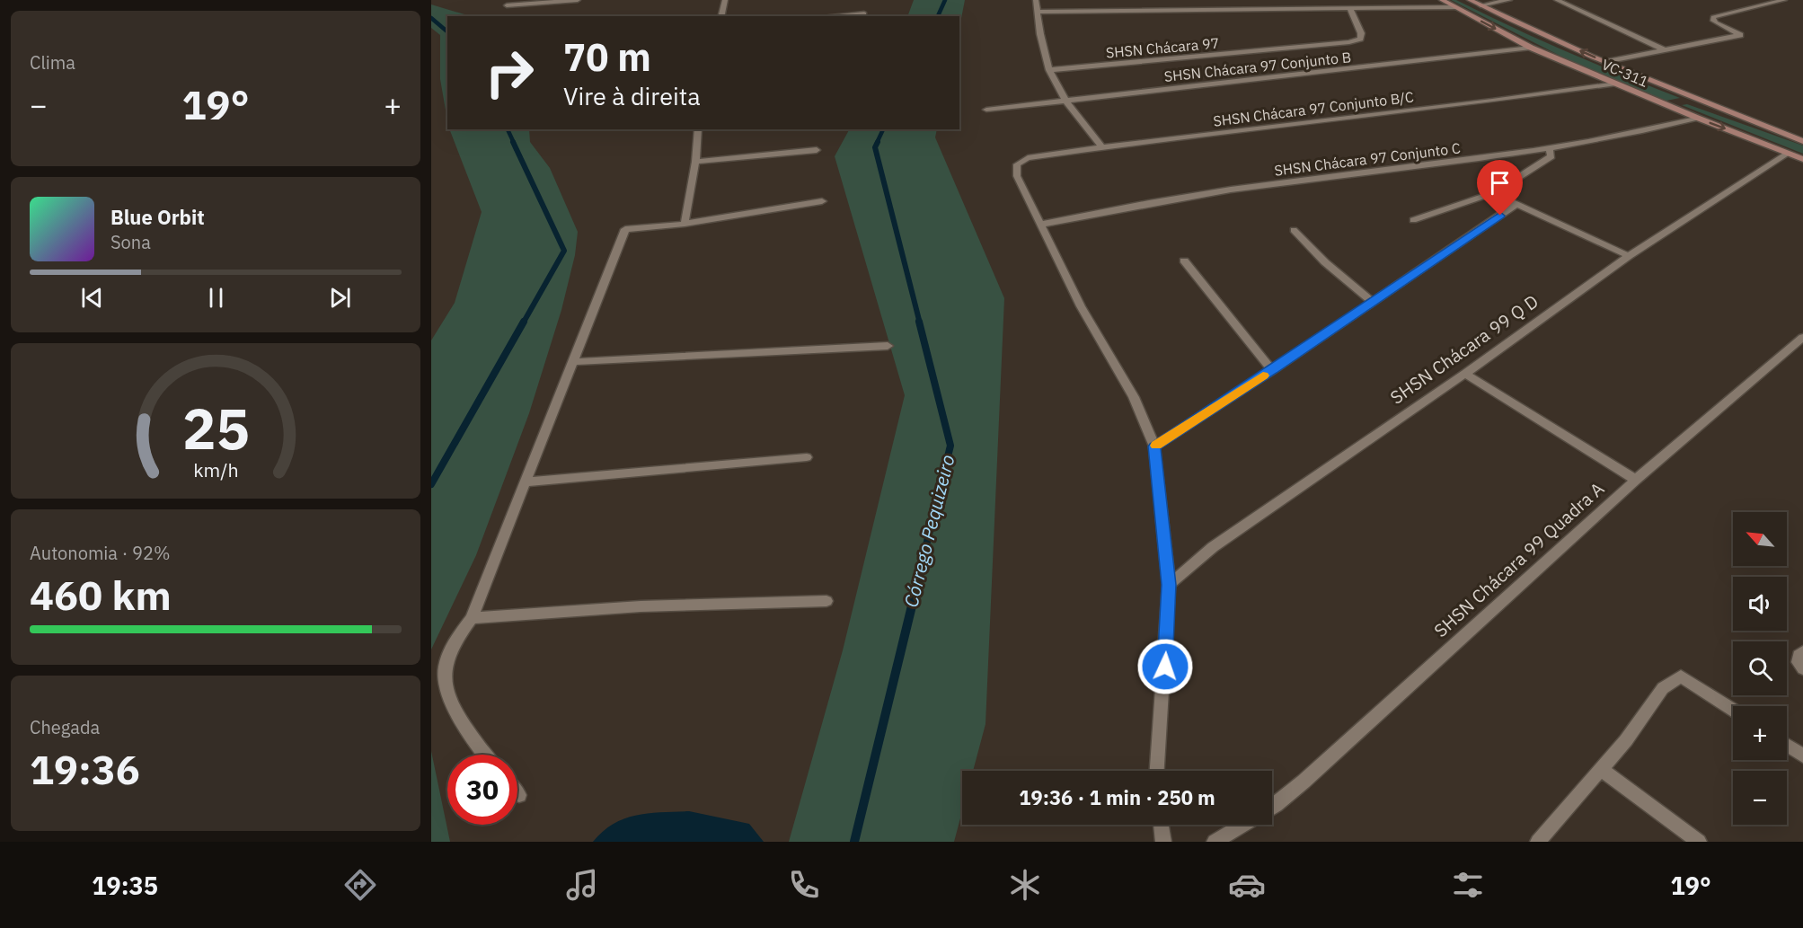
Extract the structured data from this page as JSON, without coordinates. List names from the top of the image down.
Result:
{
  "streets": {
    "main road": ["VC-311"],
    "street": [
      "SHSN Chácara 97",
      "SHSN Chácara 97 Conjunto B",
      "SHSN Chácara 97 Conjunto B/C",
      "SHSN Chácara 97 Conjunto C",
      "SHSN Chácara 99 Q D",
      "SHSN Chácara 99 Quadra A"
    ]
  },
  "crossings": [
    ["SHSN Chácara 97 Conjunto B", "VC-311"],
    ["VC-311", "SHSN Chácara 97 Conjunto B/C"],
    ["VC-311", "SHSN Chácara 97 Conjunto C"],
    ["VC-311", "SHSN Chácara 99 Q D"],
    ["SHSN Chácara 97 Conjunto B/C", "SHSN Chácara 97 Conjunto C"]
  ],
  "water": ["Córrego Pequizeiro"],
  "north": "top left",
  "page": {
    "tile": [
      "Clima",
      ["Autonomia · 92%", "460 km"],
      ["Chegada", "19:36"]
    ],
    "turn": ["70 m", "Vire à direita"],
    "heat": ["−", "19°", "+"],
    "song": ["Blue Orbit", "Sona"],
    "map_buttons": ["+", "−"],
    "limit": "30",
    "trip": "19:36 · 1 min · 250 m",
    "tabs": ["19:35", "19°"],
    "gauge": ["25", "km/h"]
  }
}
